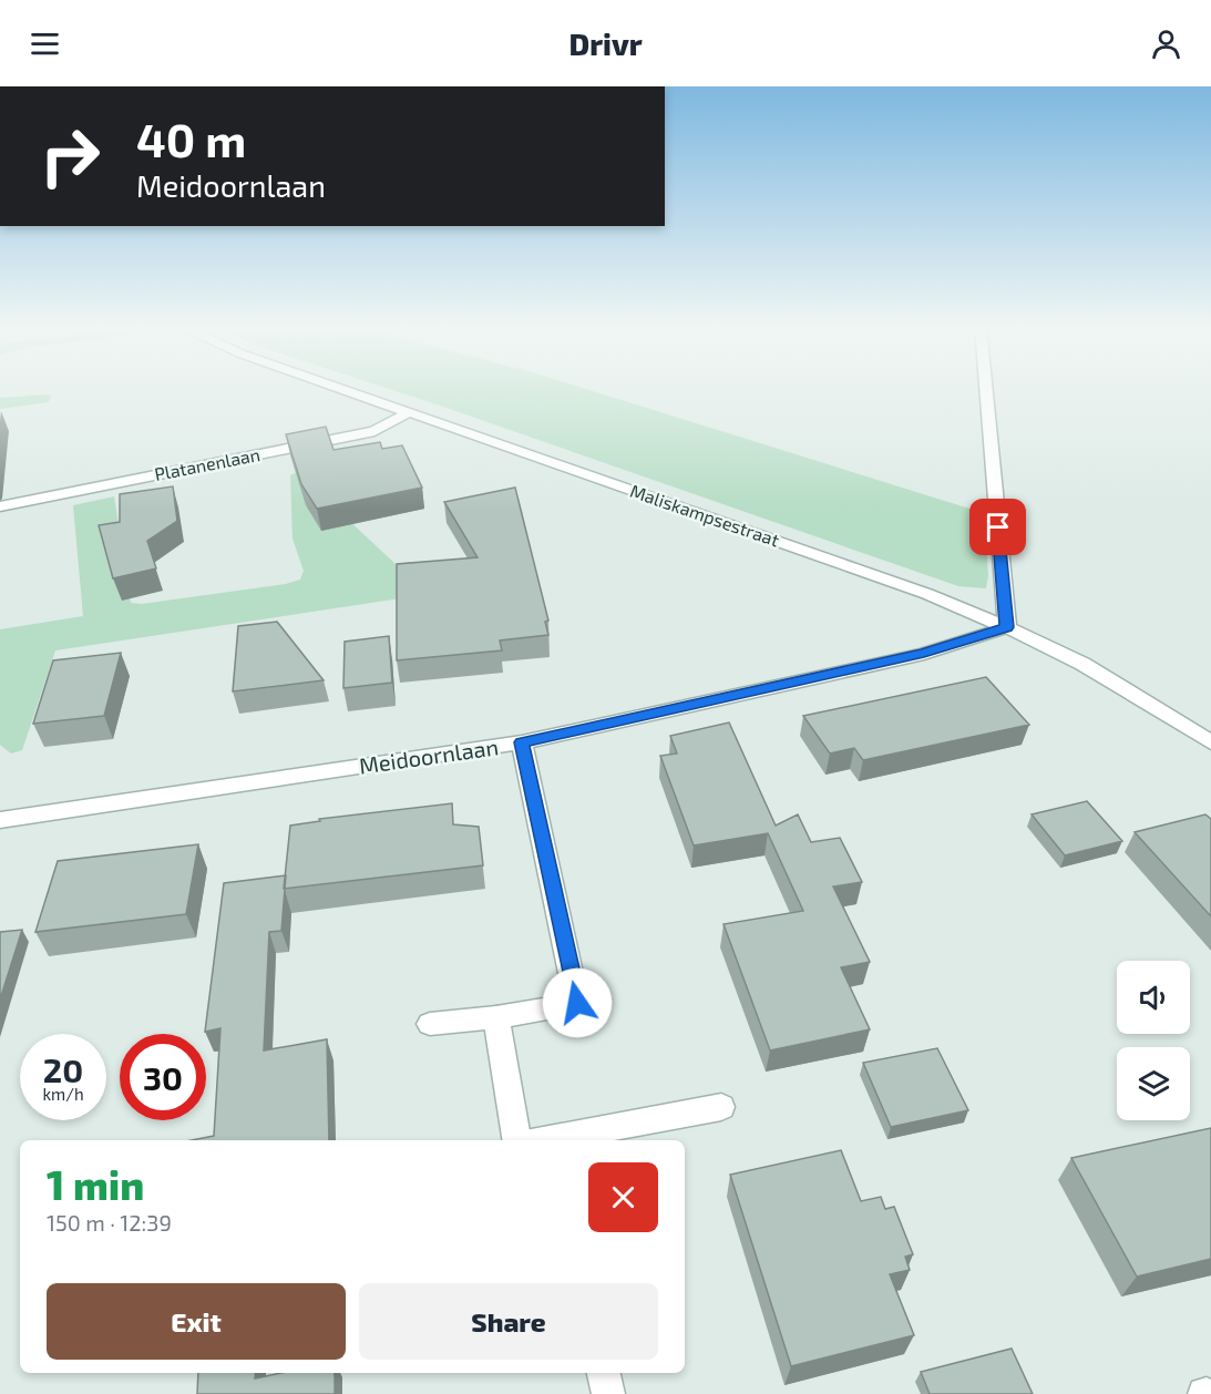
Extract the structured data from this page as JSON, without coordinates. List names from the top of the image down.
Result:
{
  "streets": {
    "street": ["Platanenlaan", "Maliskampsestraat", "Meidoornlaan"]
  },
  "crossings": [
    ["Platanenlaan", "Maliskampsestraat"],
    ["Maliskampsestraat", "Meidoornlaan"]
  ],
  "page": {
    "header": "Drivr",
    "turn": ["40 m", "Meidoornlaan"],
    "speed": "20 km/h",
    "limit": "30",
    "heading": ["1 min", "150 m · 12:39"],
    "buttons": ["Exit", "Share"]
  }
}
